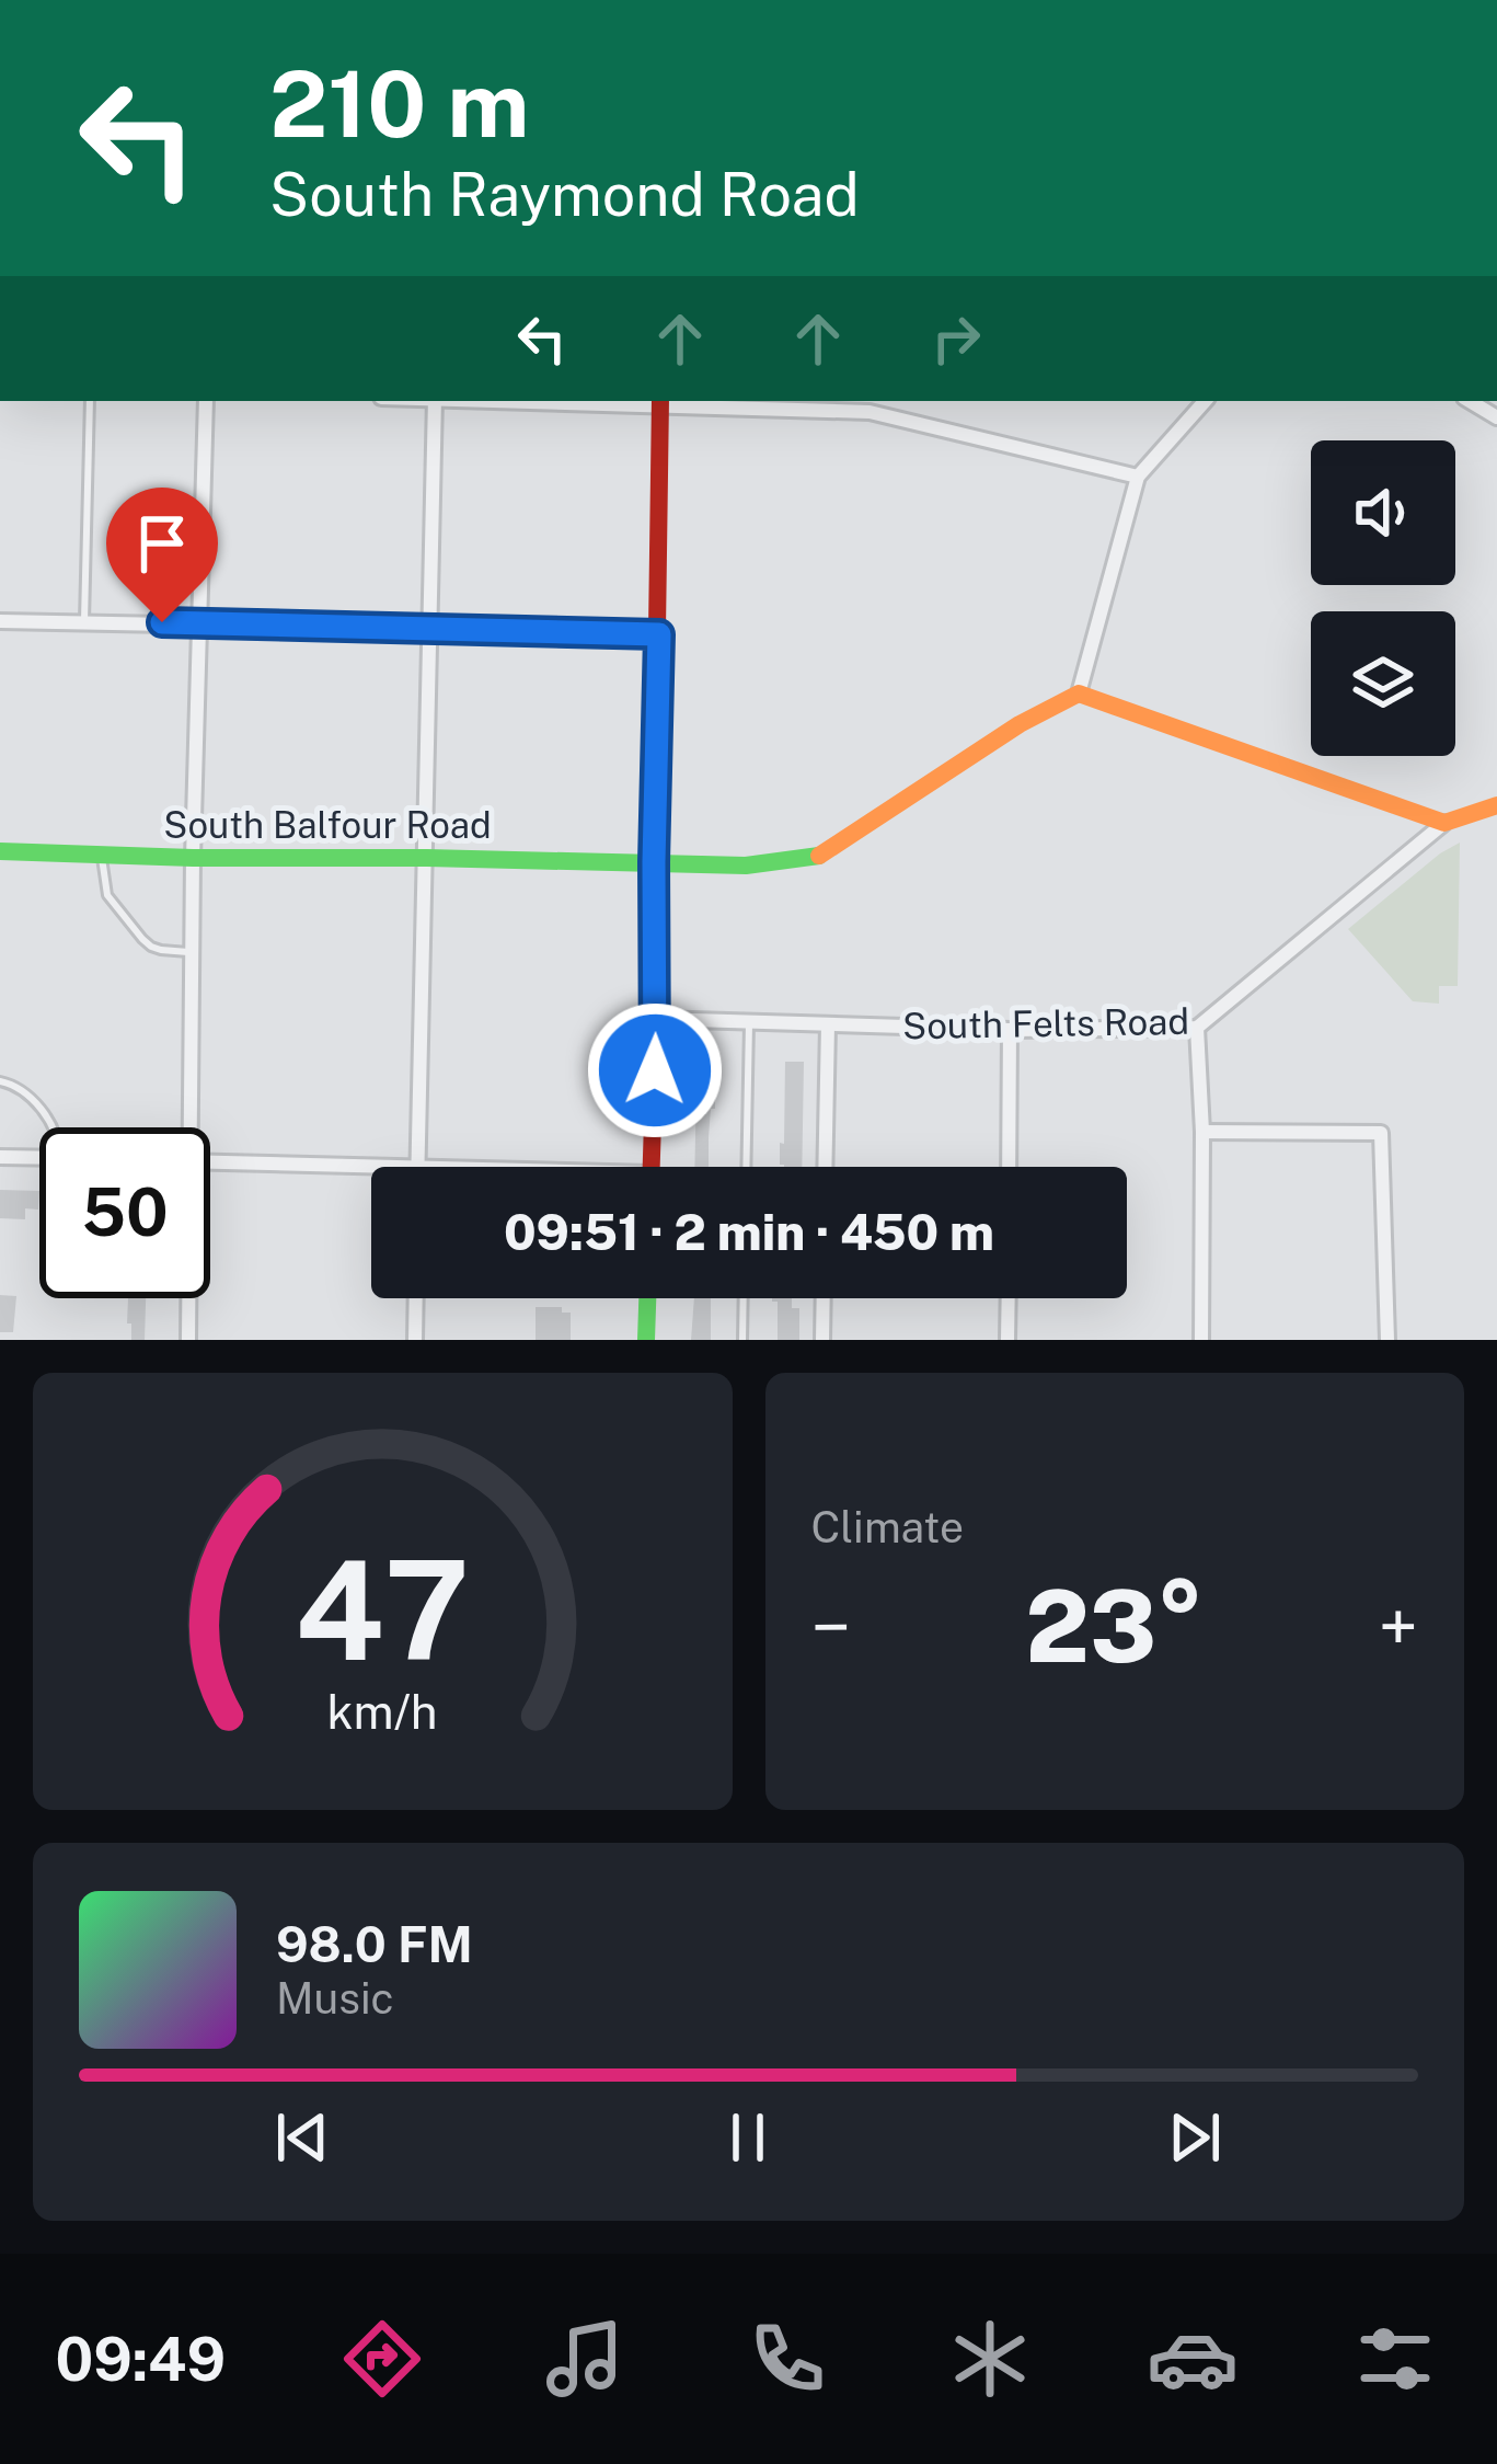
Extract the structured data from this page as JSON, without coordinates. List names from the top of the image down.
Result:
{
  "streets": {
    "street": ["South Balfour Road", "South Felts Road"]
  },
  "page": {
    "turn": ["210 m", "South Raymond Road"],
    "limit": "50",
    "trip": "09:51 · 2 min · 450 m",
    "tile": "Climate",
    "heat": ["−", "23°", "+"],
    "song": ["98.0 FM", "Music"],
    "tabs": "09:49",
    "gauge": ["47", "km/h"]
  }
}
